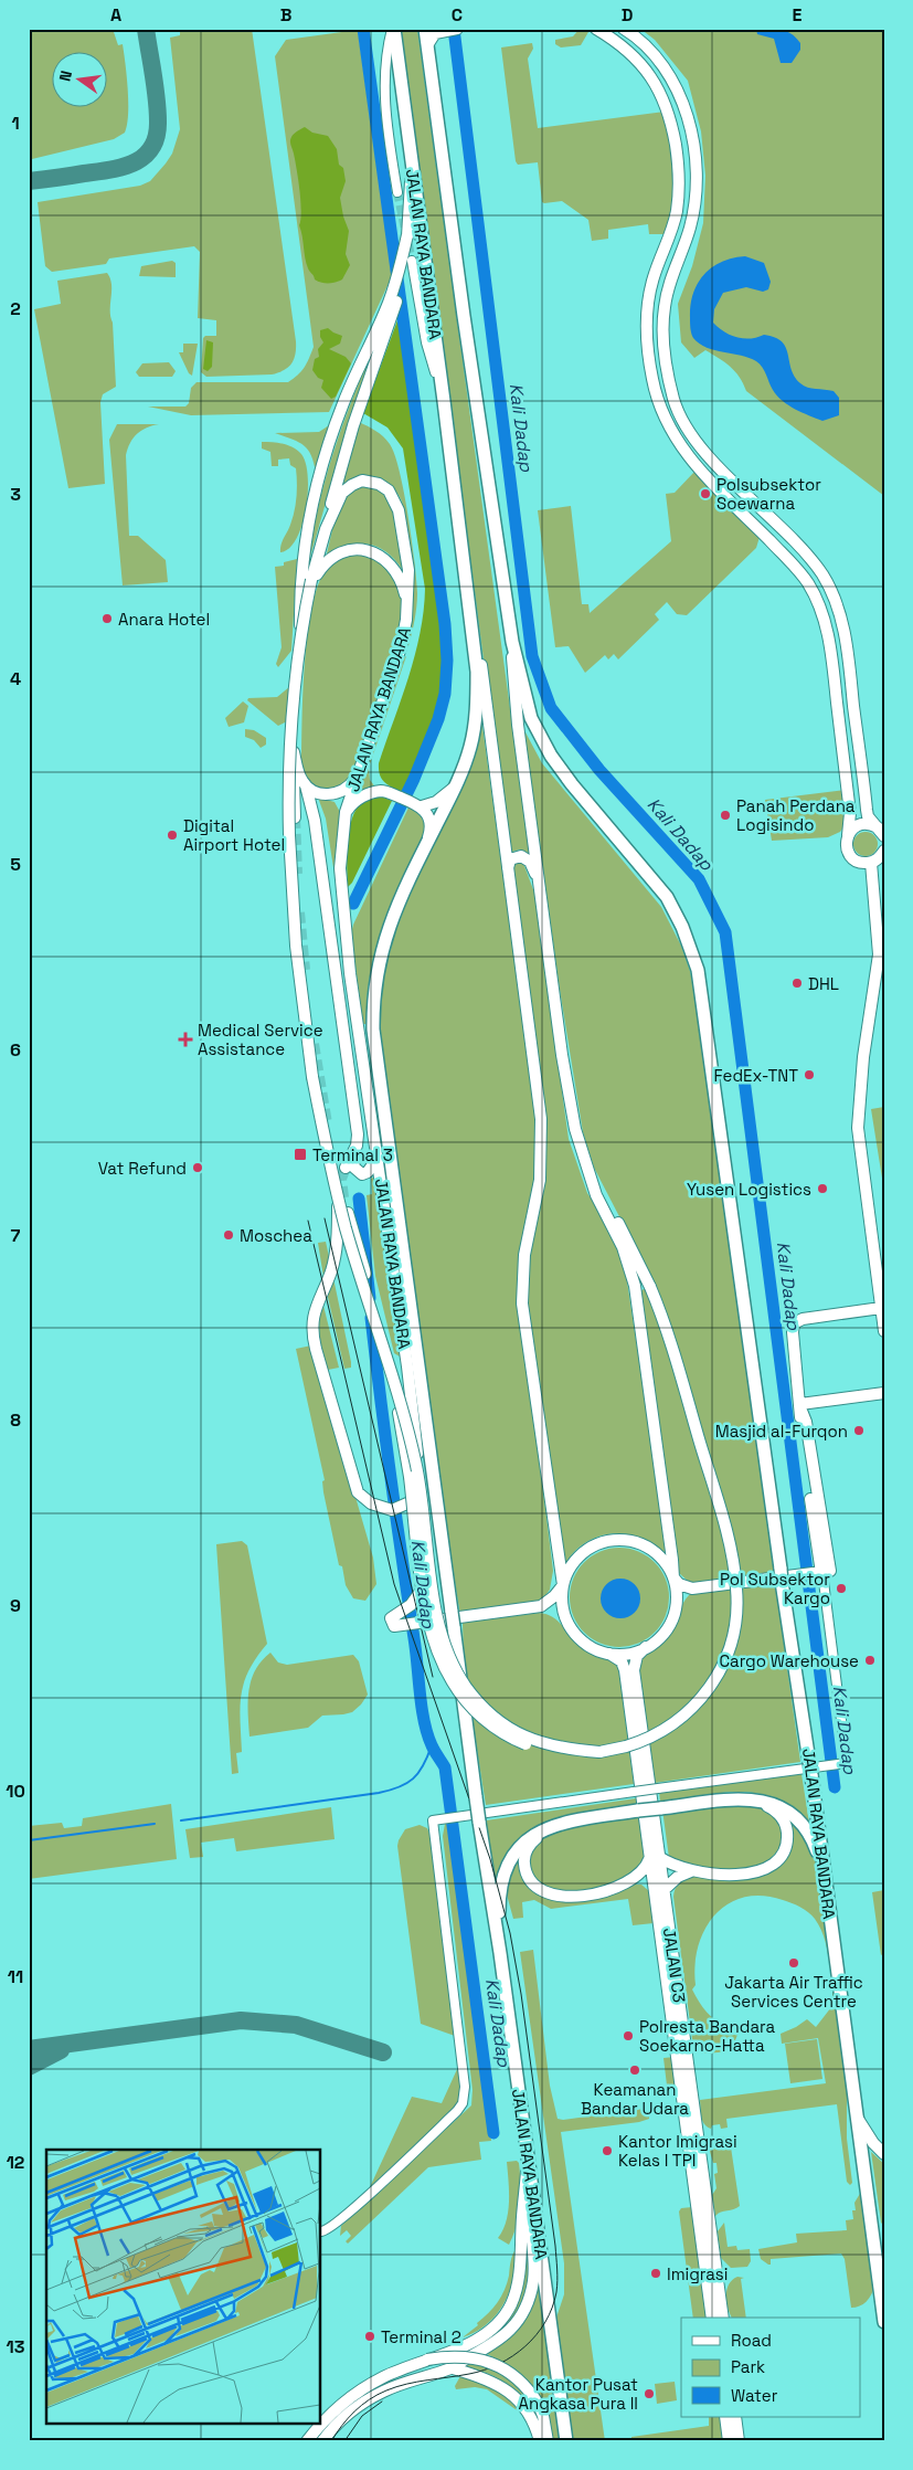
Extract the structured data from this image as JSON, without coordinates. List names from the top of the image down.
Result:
{
  "streets": {
    "main road": ["JALAN RAYA BANDARA"],
    "street": ["JALAN C3"]
  },
  "crossings": [
    ["JALAN RAYA BANDARA", "JALAN C3"]
  ],
  "water": ["Kali Dadap"],
  "places": {
    "other": [
      "Polsubsektor Soewarna",
      "Anara Hotel",
      "Panah Perdana Logisindo",
      "Digital Airport Hotel",
      "DHL",
      "FedEx-TNT",
      "Vat Refund",
      "Yusen Logistics",
      "Moschea",
      "Masjid al-Furqon",
      "Pol Subsektor Kargo",
      "Cargo Warehouse",
      "Jakarta Air Traffic Services Centre",
      "Polresta Bandara Soekarno-Hatta",
      "Keamanan Bandar Udara",
      "Kantor Imigrasi Kelas I TPI",
      "Imigrasi",
      "Terminal 2",
      "Kantor Pusat Angkasa Pura II"
    ],
    "health": ["Medical Service Assistance"],
    "transit": ["Terminal 3"]
  },
  "legend": ["Road", "Park", "Water"],
  "north": "left",
  "grid": {
    "columns": [
      "A",
      "B",
      "C",
      "D",
      "E"
    ],
    "rows": [
      "1",
      "2",
      "3",
      "4",
      "5",
      "6",
      "7",
      "8",
      "9",
      "10",
      "11",
      "12",
      "13"
    ]
  }
}
